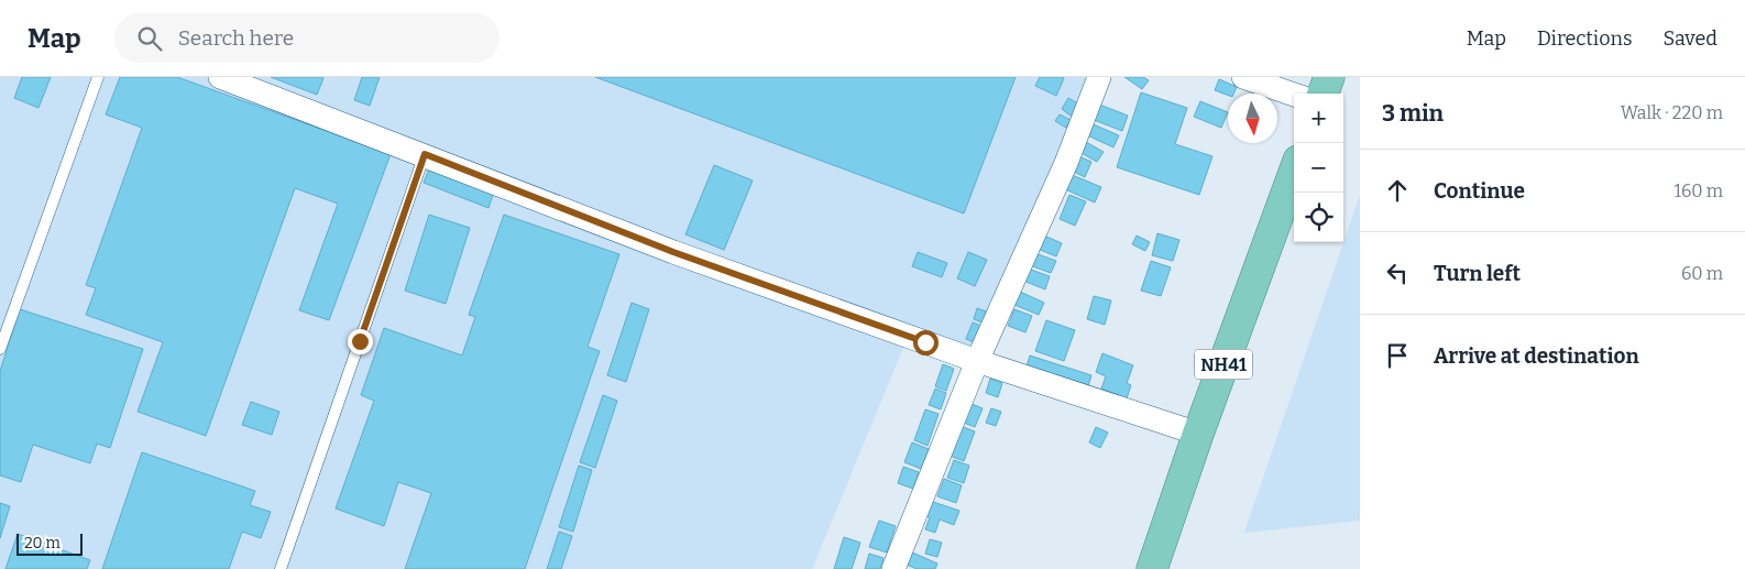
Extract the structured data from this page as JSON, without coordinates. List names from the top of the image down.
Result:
{
  "streets": {
    "highway": ["NH41"]
  },
  "scale_bar": "20 m",
  "north": "bottom",
  "page": {
    "header": "Map",
    "search": "Search here",
    "nav": ["Map", "Directions", "Saved"],
    "heading": ["3 min", "Walk · 220 m"],
    "map_buttons": ["+", "−"],
    "list": [
      ["Continue", "160 m"],
      ["Turn left", "60 m"],
      "Arrive at destination"
    ],
    "scale": "20 m"
  }
}
